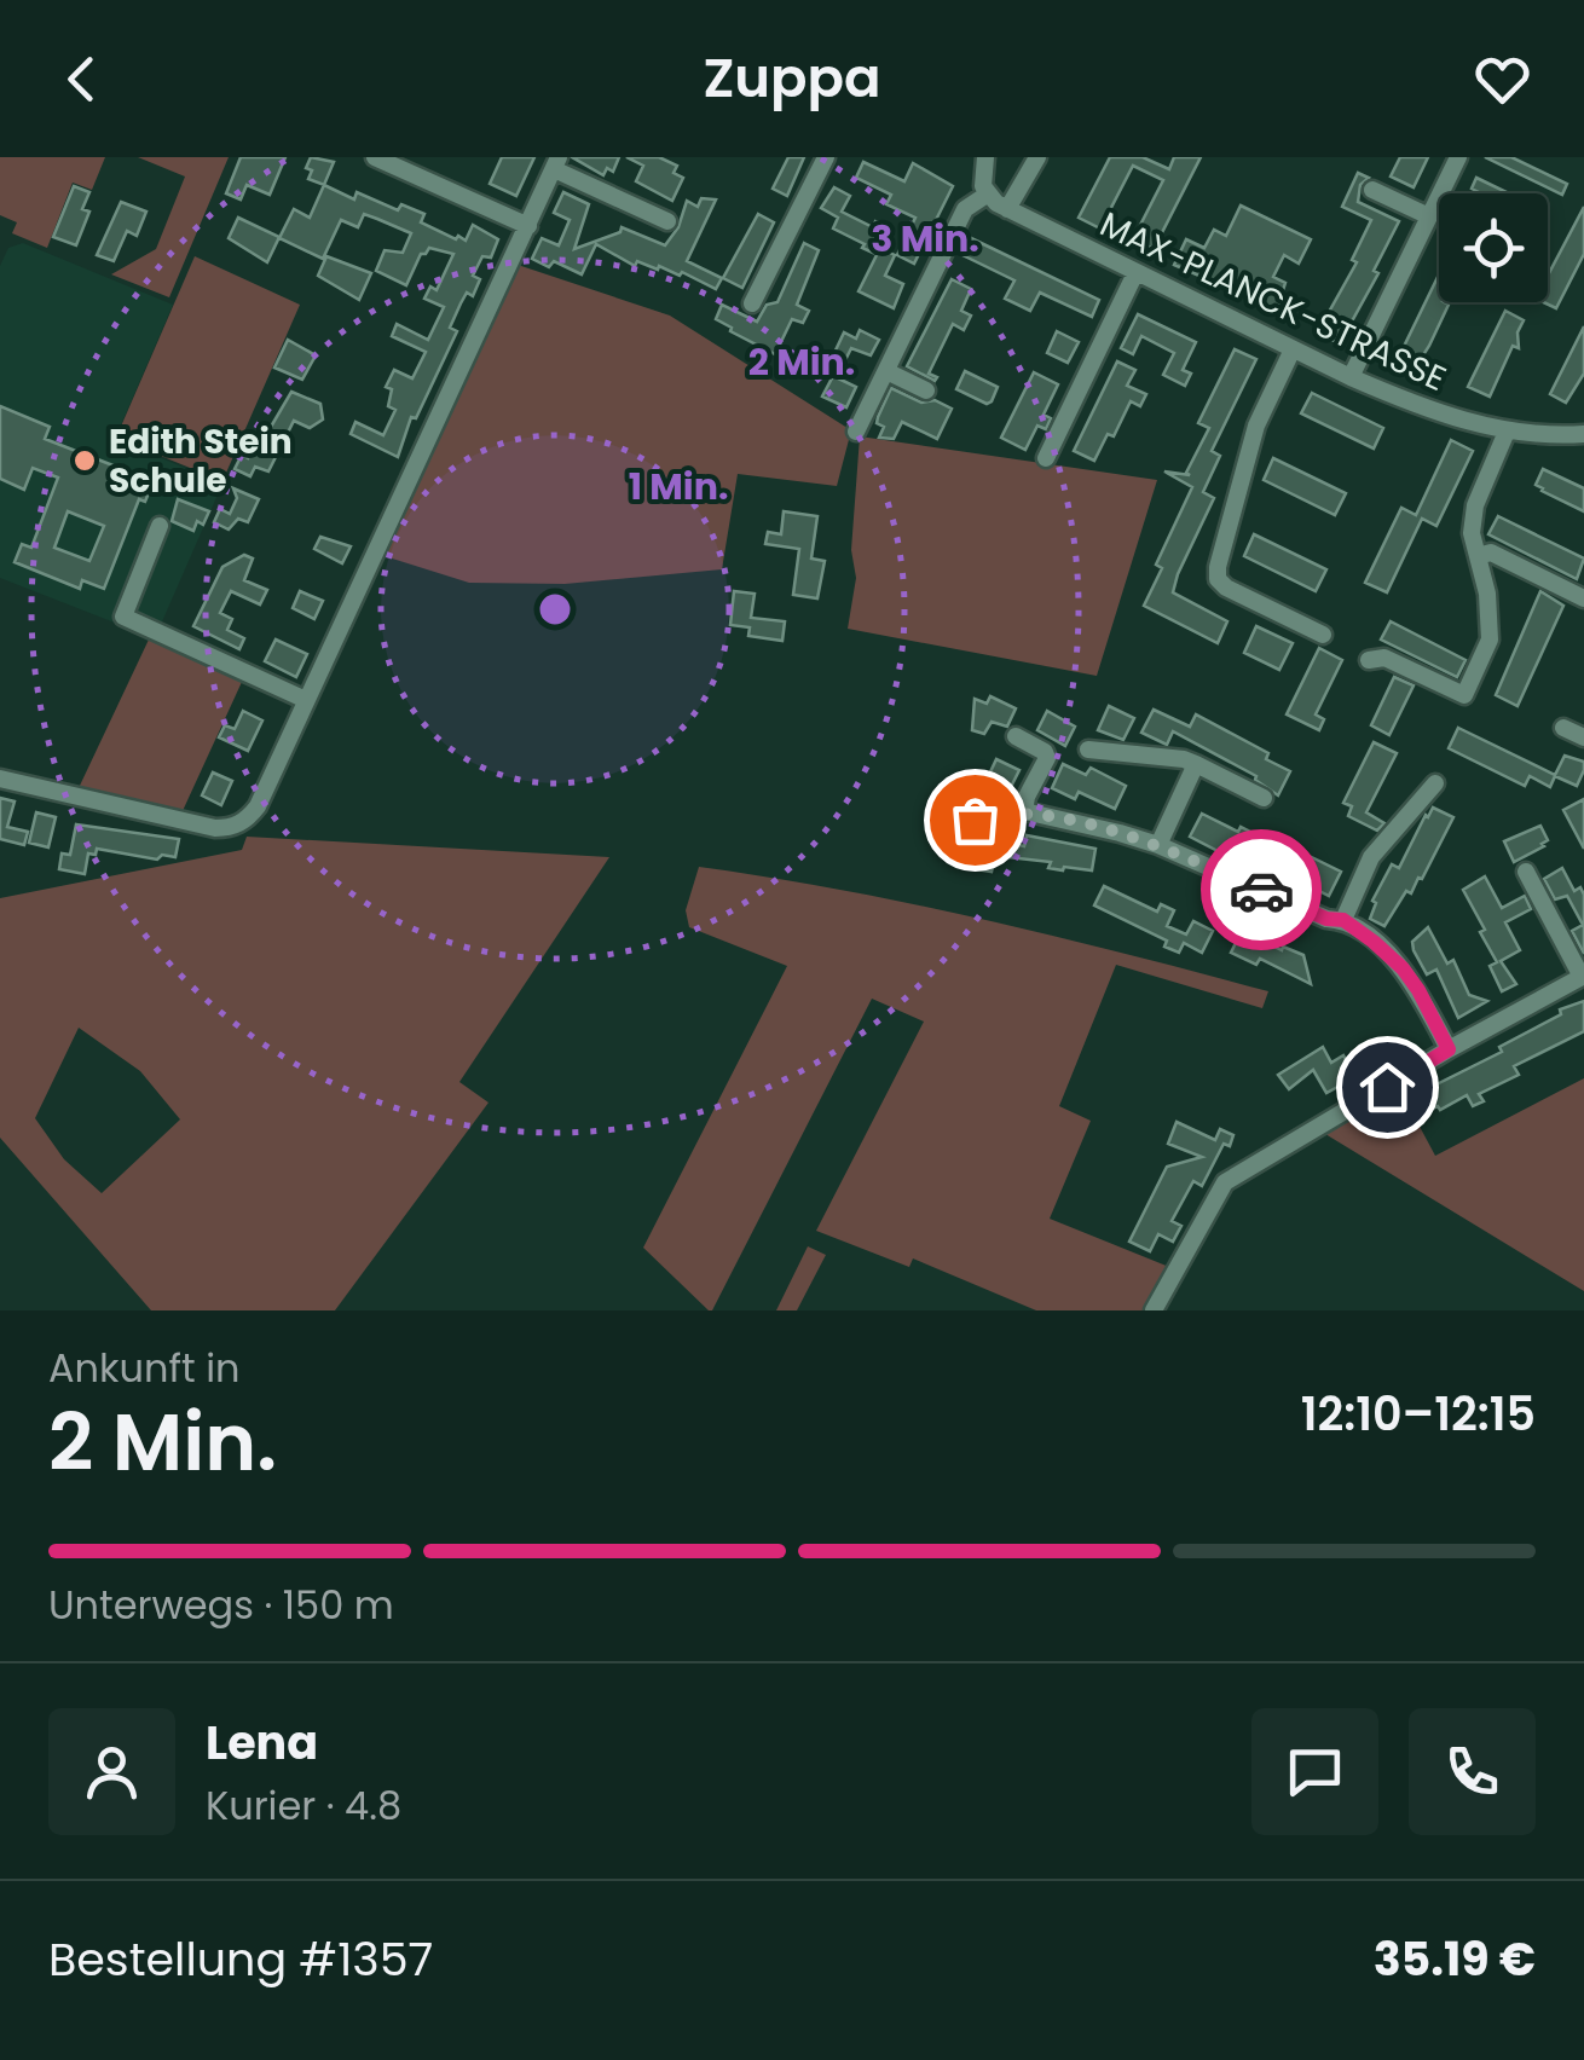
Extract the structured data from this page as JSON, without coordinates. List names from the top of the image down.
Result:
{
  "streets": {
    "street": ["MAX-PLANCK-STRASSE"]
  },
  "places": ["Edith Stein Schule"],
  "page": {
    "header": "Zuppa",
    "heading": ["2 Min.", "Ankunft in", "12:10–12:15"],
    "panel": [
      "Lena",
      "Kurier · 4.8",
      "Bestellung #1357",
      "35.19 €"
    ],
    "bar": "Unterwegs · 150 m"
  },
  "rings": ["3 Min.", "2 Min.", "1 Min."]
}
